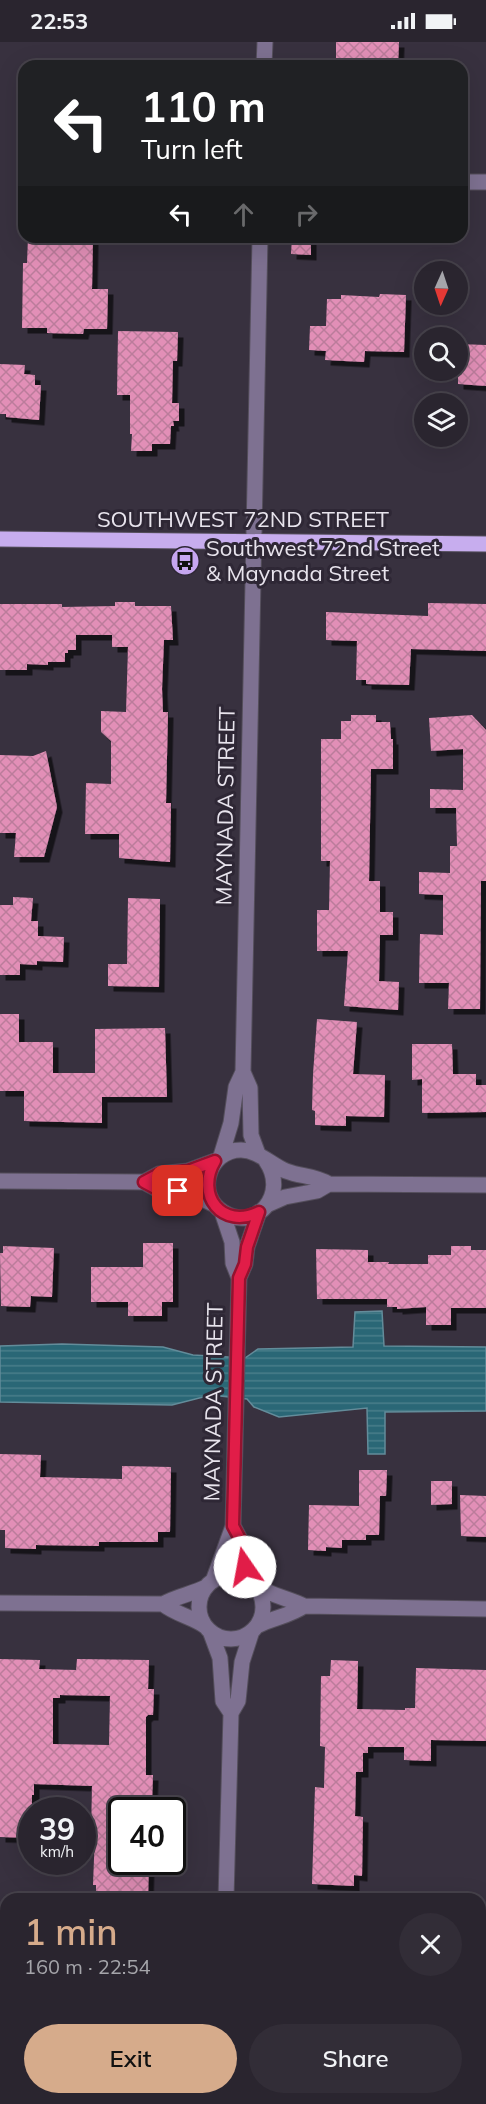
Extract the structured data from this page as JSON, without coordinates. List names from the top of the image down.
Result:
{
  "streets": {
    "main road": ["SOUTHWEST 72ND STREET"],
    "street": ["MAYNADA STREET"]
  },
  "crossings": [
    ["SOUTHWEST 72ND STREET", "MAYNADA STREET"]
  ],
  "places": {
    "bus stop": ["Southwest 72nd Street & Maynada Street"]
  },
  "north": "bottom",
  "page": {
    "status": "22:53",
    "turn": ["110 m", "Turn left"],
    "speed": "39 km/h",
    "limit": "40",
    "heading": ["1 min", "160 m · 22:54"],
    "buttons": ["Exit", "Share"]
  }
}
